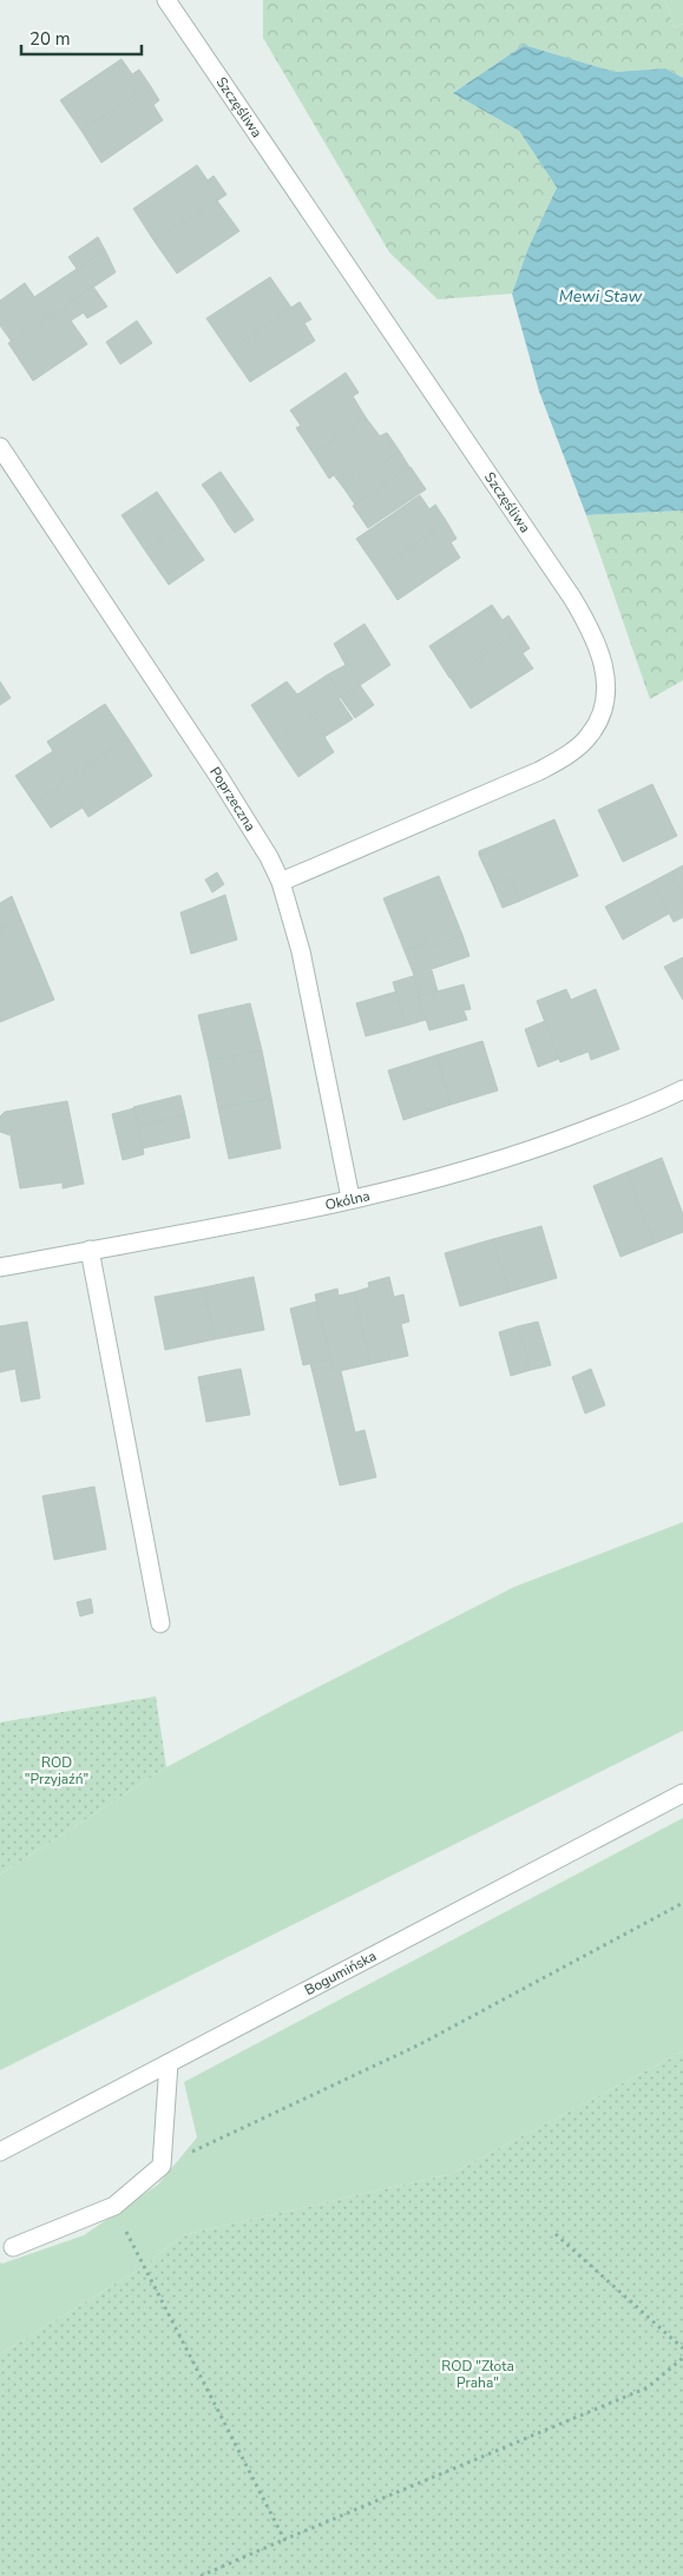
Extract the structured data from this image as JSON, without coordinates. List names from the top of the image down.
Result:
{
  "streets": {
    "street": [
      "Szczęśliwa",
      "Poprzeczna",
      "Okólna",
      "Bogumińska"
    ]
  },
  "crossings": [
    ["Szczęśliwa", "Poprzeczna"],
    ["Poprzeczna", "Okólna"]
  ],
  "water": ["Mewi Staw"],
  "parks": ["ROD \"Przyjaźń\"", "ROD \"Złota Praha\""],
  "scale_bar": "20 m"
}
